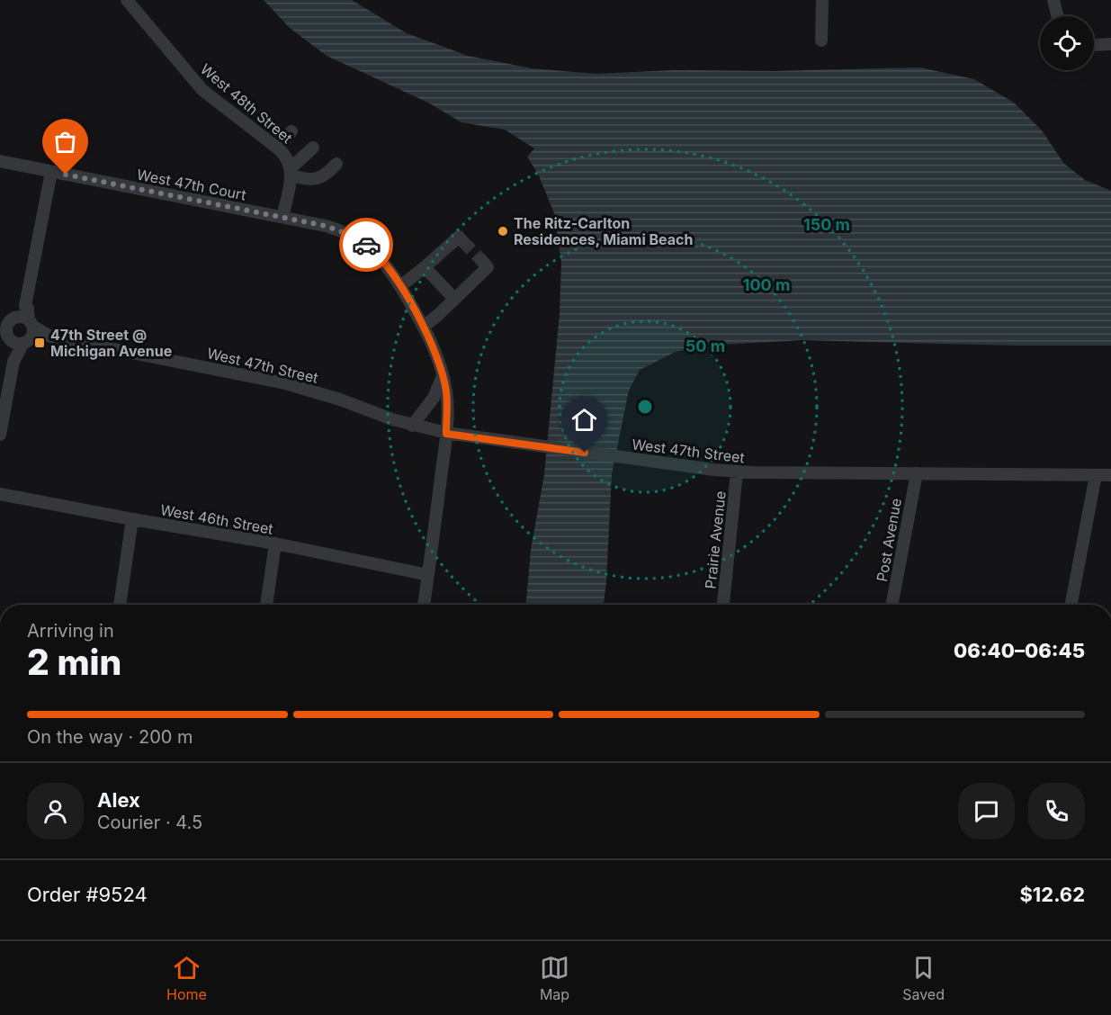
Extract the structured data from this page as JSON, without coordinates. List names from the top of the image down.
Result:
{
  "streets": {
    "street": [
      "West 48th Street",
      "West 47th Court",
      "West 47th Street",
      "West 46th Street",
      "Prairie Avenue",
      "Post Avenue"
    ]
  },
  "crossings": [
    ["West 47th Court", "West 47th Street"],
    ["West 47th Court", "West 46th Street"],
    ["West 47th Street", "Prairie Avenue"],
    ["West 47th Street", "Post Avenue"]
  ],
  "places": {
    "other": ["The Ritz-Carlton Residences, Miami Beach"],
    "transit": ["47th Street @ Michigan Avenue"]
  },
  "page": {
    "heading": ["2 min", "Arriving in", "06:40–06:45"],
    "panel": [
      "Alex",
      "Courier · 4.5",
      "Order #9524",
      "$12.62"
    ],
    "bar": "On the way · 200 m",
    "tabs": ["Home", "Map", "Saved"]
  },
  "rings": ["150 m", "100 m", "50 m"]
}
